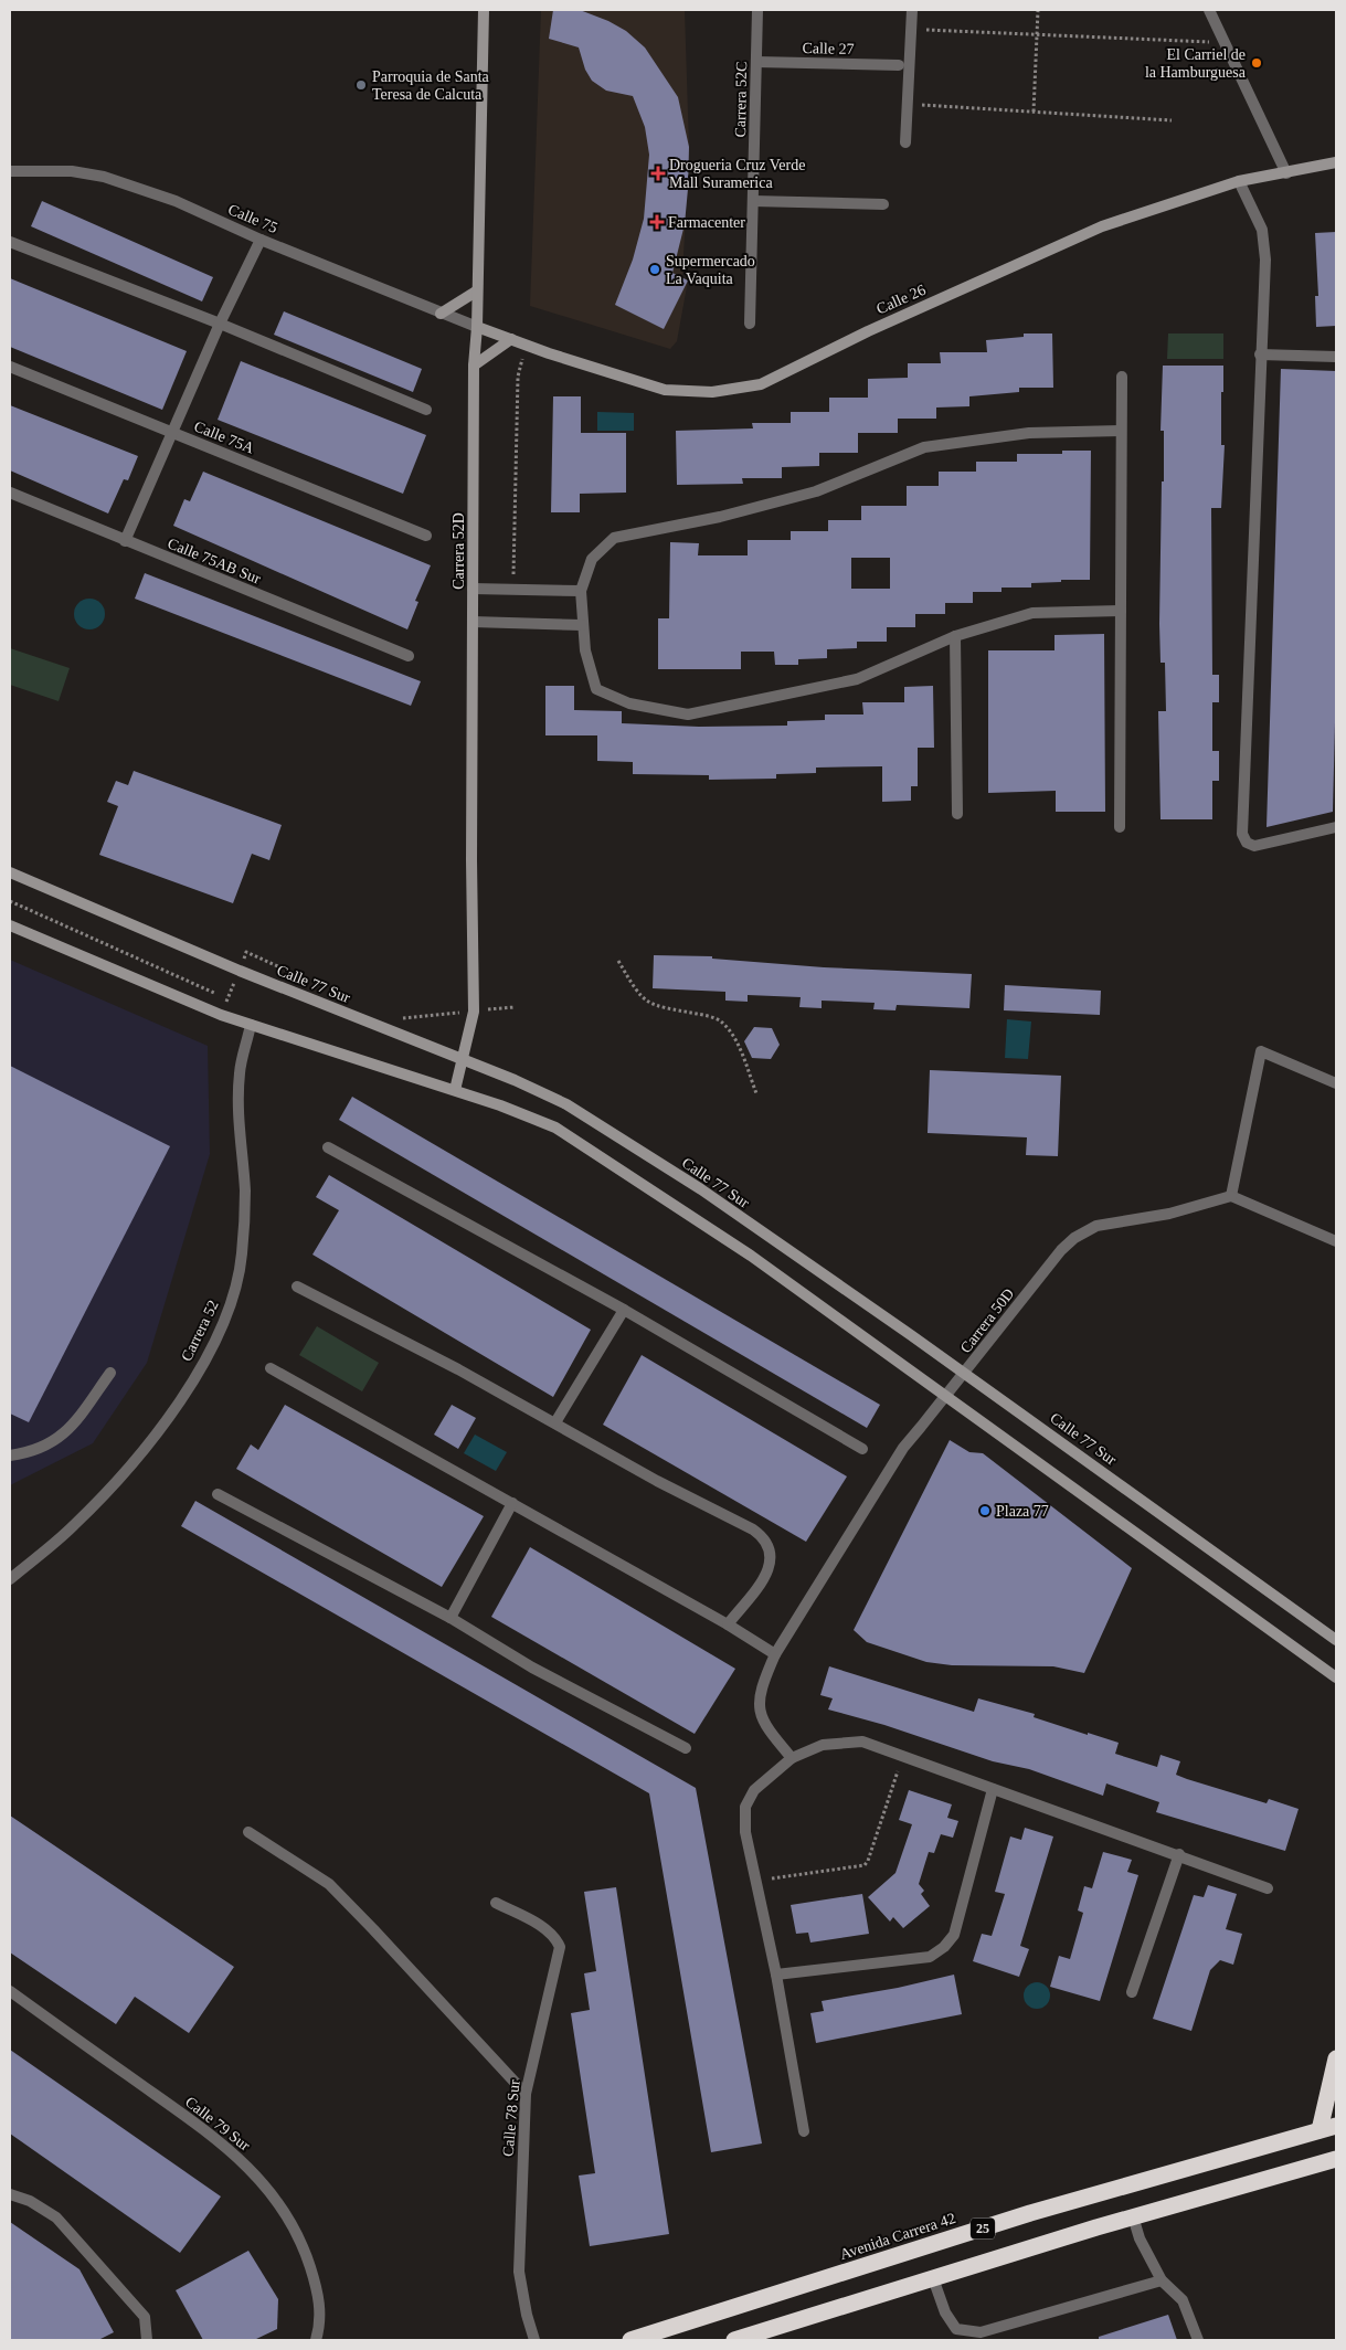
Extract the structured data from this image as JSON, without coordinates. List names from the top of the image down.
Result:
{
  "streets": {
    "highway": ["25", "Avenida Carrera 42"],
    "street": [
      "Calle 27",
      "Carrera 52C",
      "Calle 75",
      "Calle 26",
      "Calle 75A",
      "Carrera 52D",
      "Calle 75AB Sur",
      "Calle 77 Sur",
      "Carrera 50D",
      "Carrera 52",
      "Calle 78 Sur",
      "Calle 79 Sur"
    ]
  },
  "crossings": [
    ["Calle 27", "Carrera 52C"],
    ["Calle 75", "Calle 26"],
    ["Calle 75", "Carrera 52D"],
    ["Calle 26", "Carrera 52D"],
    ["Carrera 52D", "Calle 77 Sur"],
    ["Calle 77 Sur", "Carrera 50D"]
  ],
  "places": {
    "other": [
      "El Carriel de la Hamburguesa",
      "Parroquia de Santa Teresa de Calcuta",
      "Supermercado La Vaquita",
      "Plaza 77"
    ],
    "health": ["Drogueria Cruz Verde Mall Suramerica", "Farmacenter"]
  }
}
